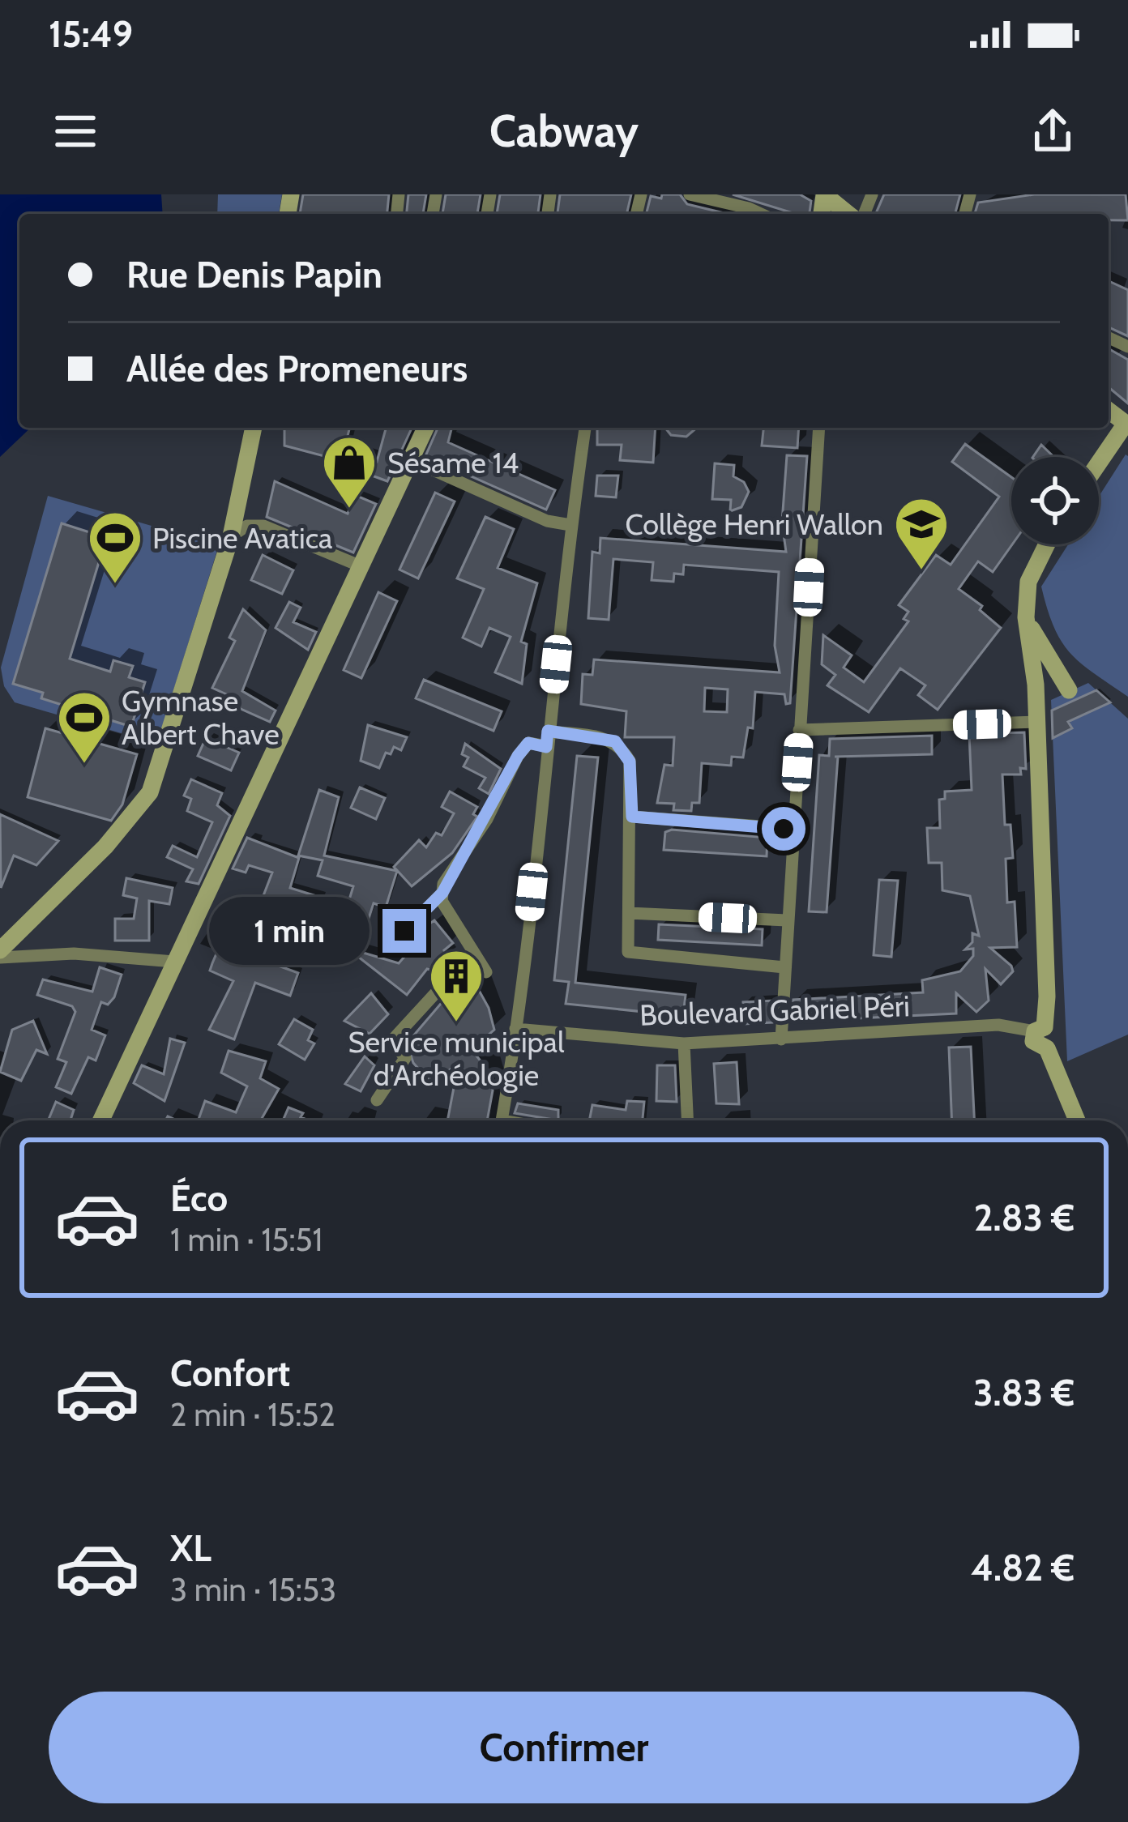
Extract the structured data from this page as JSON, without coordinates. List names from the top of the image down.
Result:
{
  "streets": {
    "street": ["Boulevard Gabriel Péri"]
  },
  "places": {
    "shop": ["Sésame 14"],
    "school or university": ["Collège Henri Wallon"],
    "sports": ["Piscine Avatica", "Gymnase Albert Chave"],
    "building": ["Service municipal d'Archéologie"]
  },
  "page": {
    "status": "15:49",
    "header": "Cabway",
    "banner": ["Rue Denis Papin", "Allée des Promeneurs"],
    "bubble": "1 min",
    "list": [
      {
        "name": "Éco",
        "note": "1 min · 15:51",
        "value": "2.83 €"
      },
      {
        "name": "Confort",
        "note": "2 min · 15:52",
        "value": "3.83 €"
      },
      {
        "name": "XL",
        "note": "3 min · 15:53",
        "value": "4.82 €"
      }
    ],
    "buttons": "Confirmer"
  }
}
